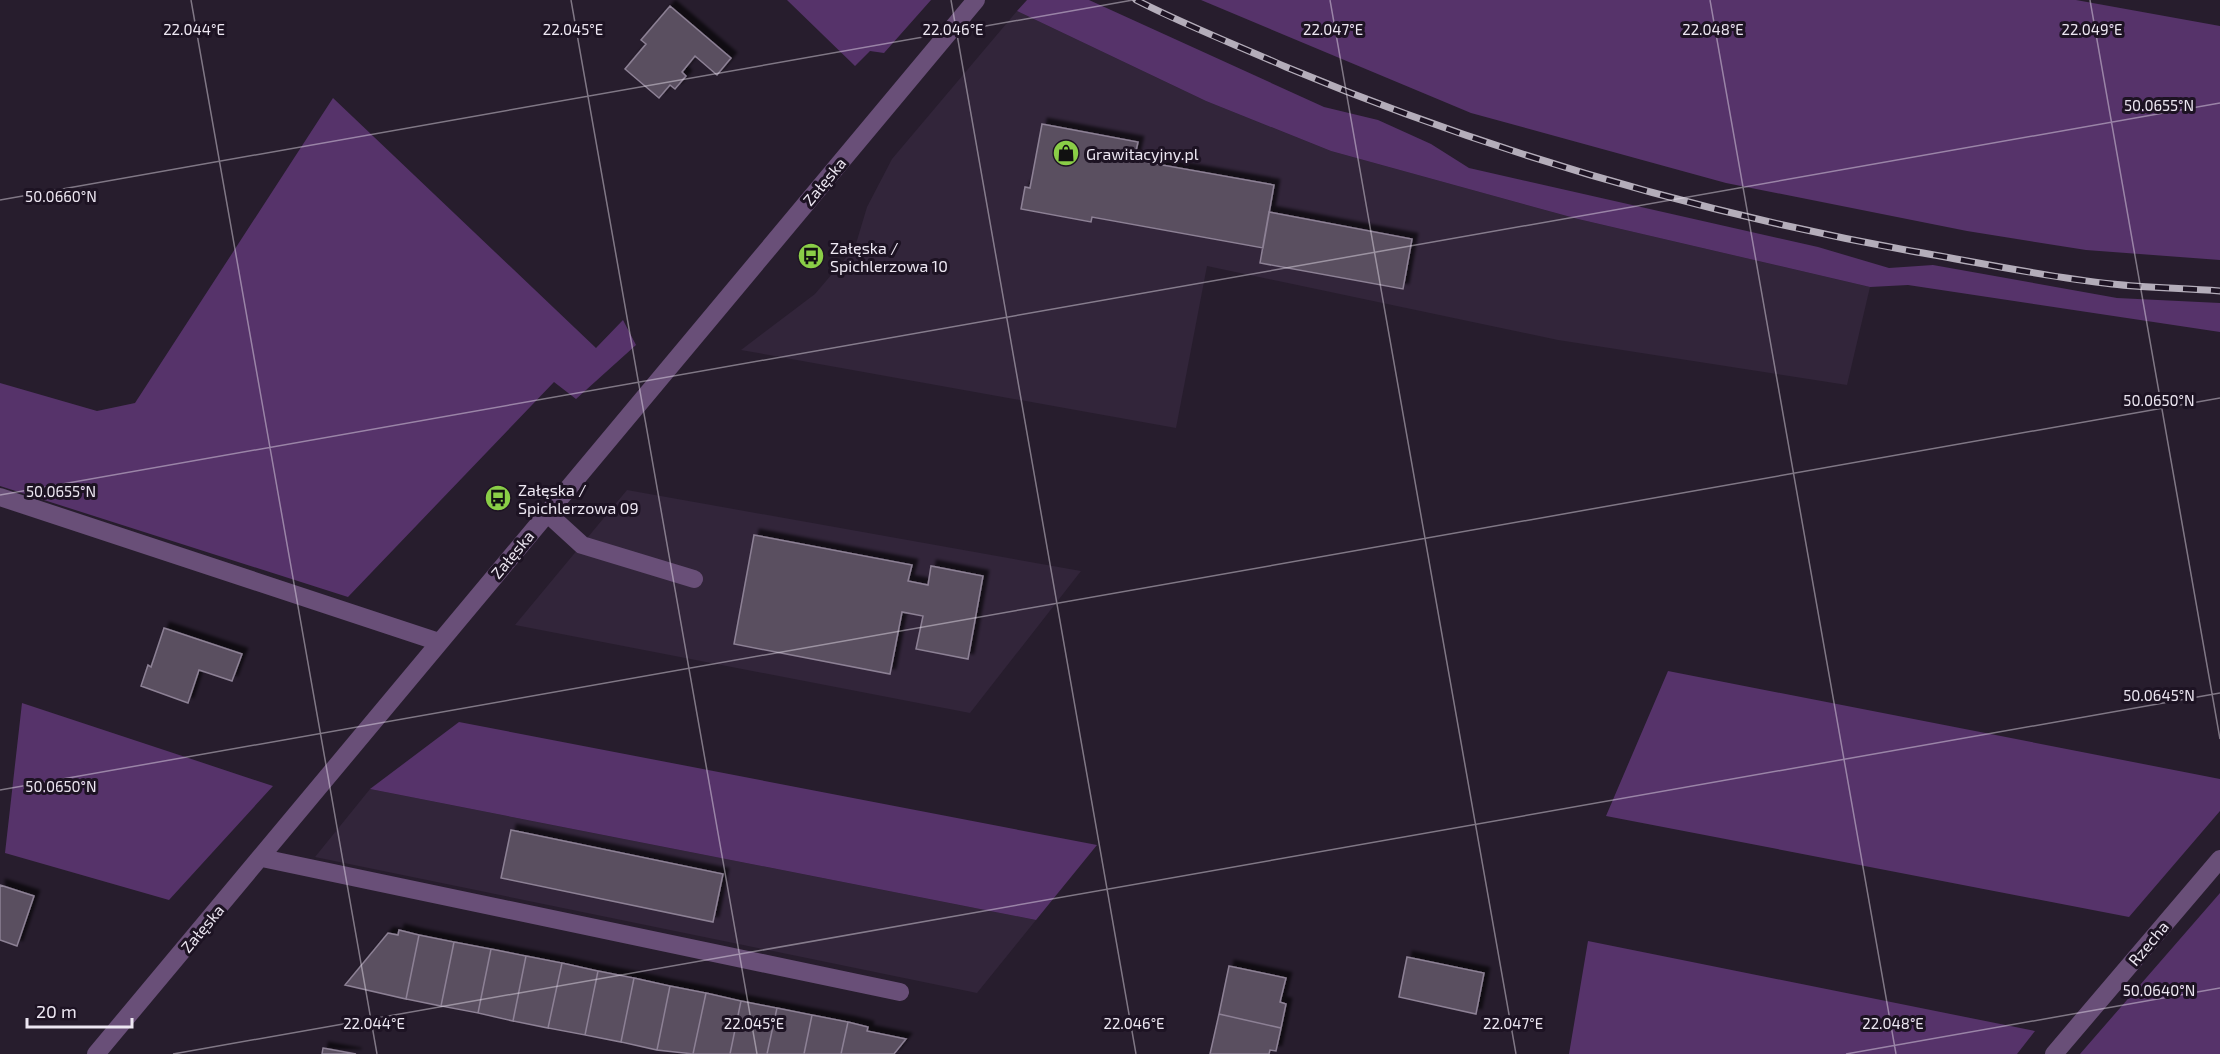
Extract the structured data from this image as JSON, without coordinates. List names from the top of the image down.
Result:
{
  "streets": {
    "street": ["Załęska", "Rzecha"]
  },
  "places": {
    "shop": ["Grawitacyjny.pl"],
    "bus stop": ["Załęska / Spichlerzowa 10", "Załęska / Spichlerzowa 09"]
  },
  "scale_bar": "20 m",
  "coordinates": [
    "22.044°E",
    "22.045°E",
    "22.046°E",
    "22.047°E",
    "22.048°E",
    "22.049°E",
    "50.0655°N",
    "50.0660°N",
    "50.0650°N",
    "50.0645°N",
    "50.0640°N"
  ]
}
